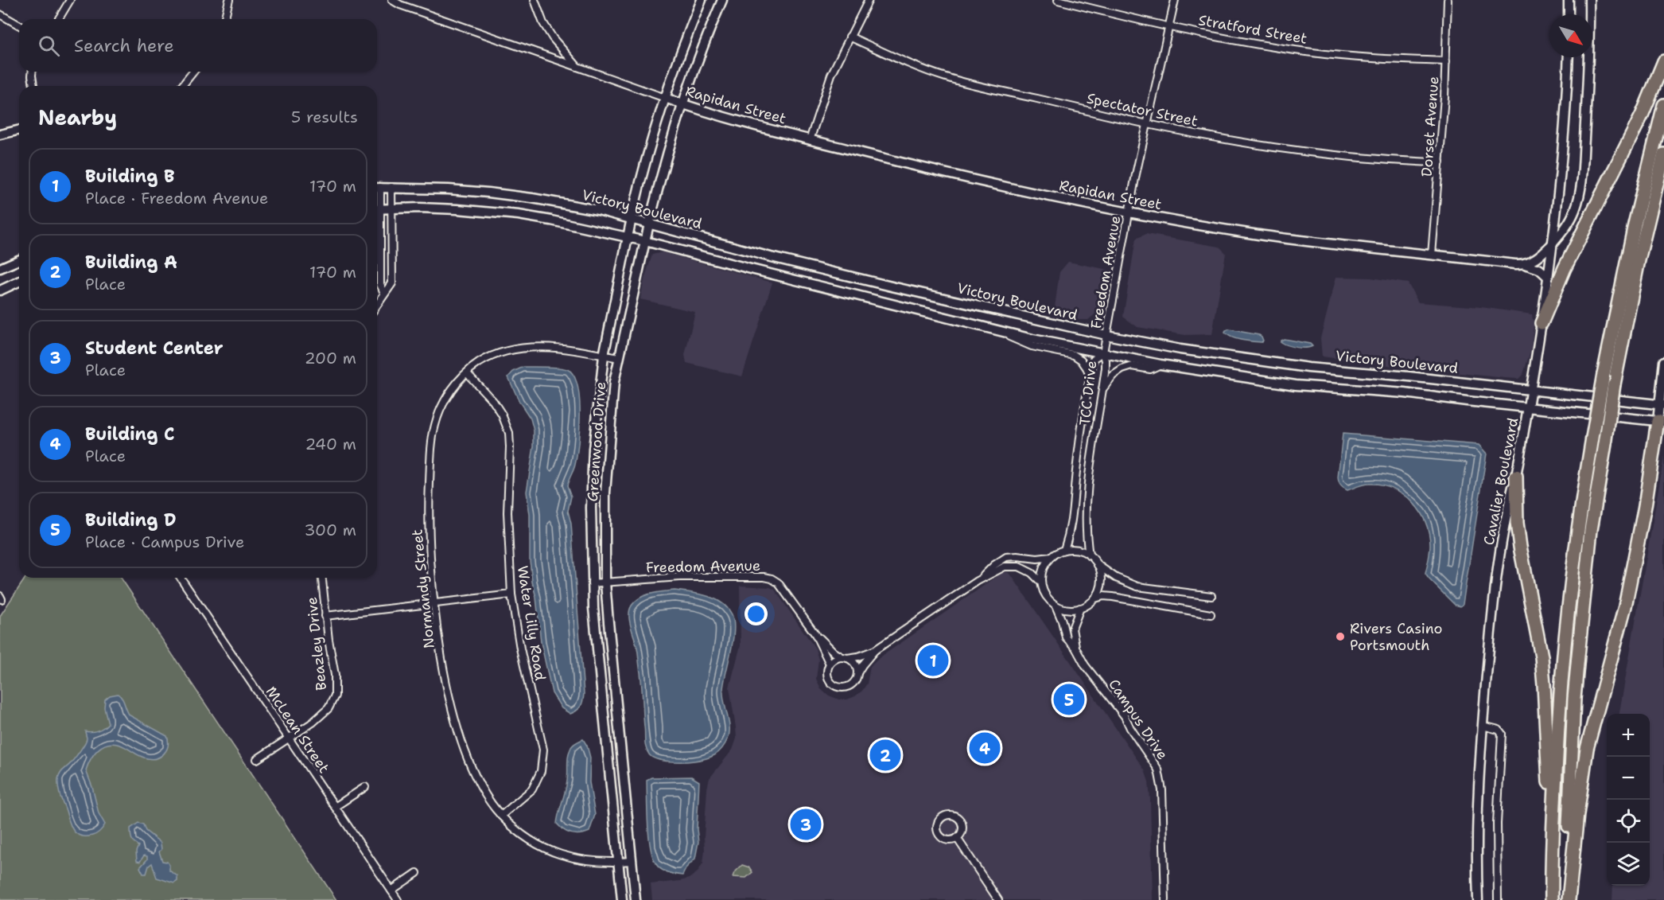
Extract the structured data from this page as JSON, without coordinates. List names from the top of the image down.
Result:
{
  "streets": {
    "main road": [
      "Rapidan Street",
      "Victory Boulevard",
      "Greenwood Drive",
      "Cavalier Boulevard"
    ],
    "street": [
      "Stratford Street",
      "Spectator Street",
      "Dorset Avenue",
      "Freedom Avenue",
      "TCC Drive",
      "Normandy Street",
      "Water Lilly Road",
      "Beazley Drive",
      "Campus Drive",
      "McLean Street"
    ]
  },
  "crossings": [
    ["Stratford Street", "Dorset Avenue"],
    ["Stratford Street", "Freedom Avenue"],
    ["Rapidan Street", "Dorset Avenue"],
    ["Rapidan Street", "Freedom Avenue"],
    ["Rapidan Street", "Greenwood Drive"],
    ["Rapidan Street", "Cavalier Boulevard"],
    ["Spectator Street", "Dorset Avenue"],
    ["Spectator Street", "Freedom Avenue"],
    ["Victory Boulevard", "Freedom Avenue"],
    ["Victory Boulevard", "TCC Drive"],
    ["Victory Boulevard", "Greenwood Drive"],
    ["Victory Boulevard", "Cavalier Boulevard"],
    ["Freedom Avenue", "TCC Drive"],
    ["Freedom Avenue", "Greenwood Drive"],
    ["Freedom Avenue", "Campus Drive"],
    ["TCC Drive", "Campus Drive"],
    ["Greenwood Drive", "Normandy Street"],
    ["Normandy Street", "Water Lilly Road"],
    ["Beazley Drive", "McLean Street"]
  ],
  "places": ["Rivers Casino Portsmouth"],
  "north": "bottom right",
  "page": {
    "search": "Search here",
    "heading": ["Nearby", "5 results"],
    "list": [
      {
        "mark": "1",
        "name": "Building B",
        "note": "Place · Freedom Avenue",
        "value": "170 m"
      },
      {
        "mark": "2",
        "name": "Building A",
        "note": "Place",
        "value": "170 m"
      },
      {
        "mark": "3",
        "name": "Student Center",
        "note": "Place",
        "value": "200 m"
      },
      {
        "mark": "4",
        "name": "Building C",
        "note": "Place",
        "value": "240 m"
      },
      {
        "mark": "5",
        "name": "Building D",
        "note": "Place · Campus Drive",
        "value": "300 m"
      }
    ],
    "pins": [
      "1",
      "5",
      "4",
      "2",
      "3"
    ],
    "map_buttons": ["+", "−"]
  }
}
